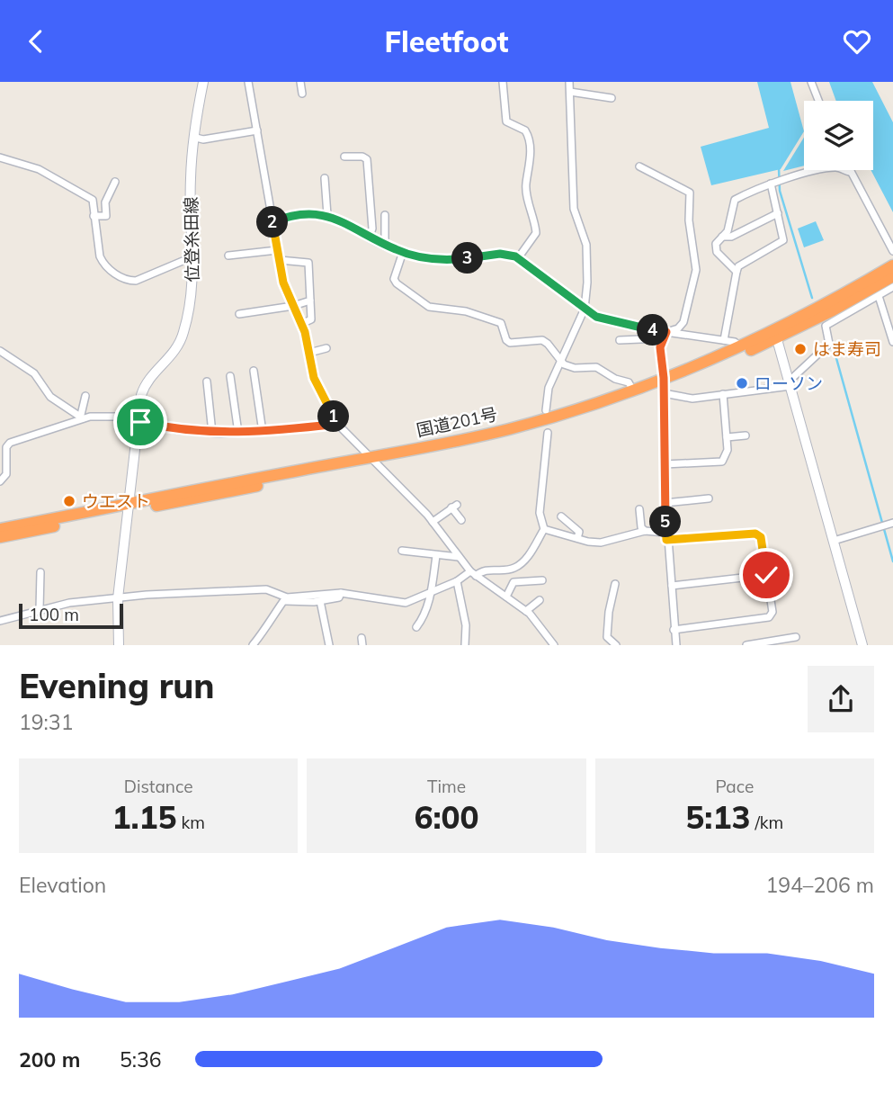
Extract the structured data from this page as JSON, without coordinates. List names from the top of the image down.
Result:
{
  "streets": {
    "highway": ["国道201号"],
    "main road": ["位登糸田線"]
  },
  "crossings": [
    ["位登糸田線", "国道201号"]
  ],
  "places": ["はま寿司", "ローソン", "ウエスト"],
  "scale_bar": "100 m",
  "page": {
    "header": "Fleetfoot",
    "pins": [
      "2",
      "3",
      "4",
      "1",
      "5"
    ],
    "scale": "100 m",
    "heading": ["Evening run", "19:31"],
    "stats": [
      ["Distance", "1.15 km"],
      ["Time", "6:00"],
      ["Pace", "5:13 /km"]
    ],
    "chart": ["Elevation", "194–206 m"],
    "list": [
      {
        "name": "200 m",
        "note": "5:36"
      }
    ]
  }
}
